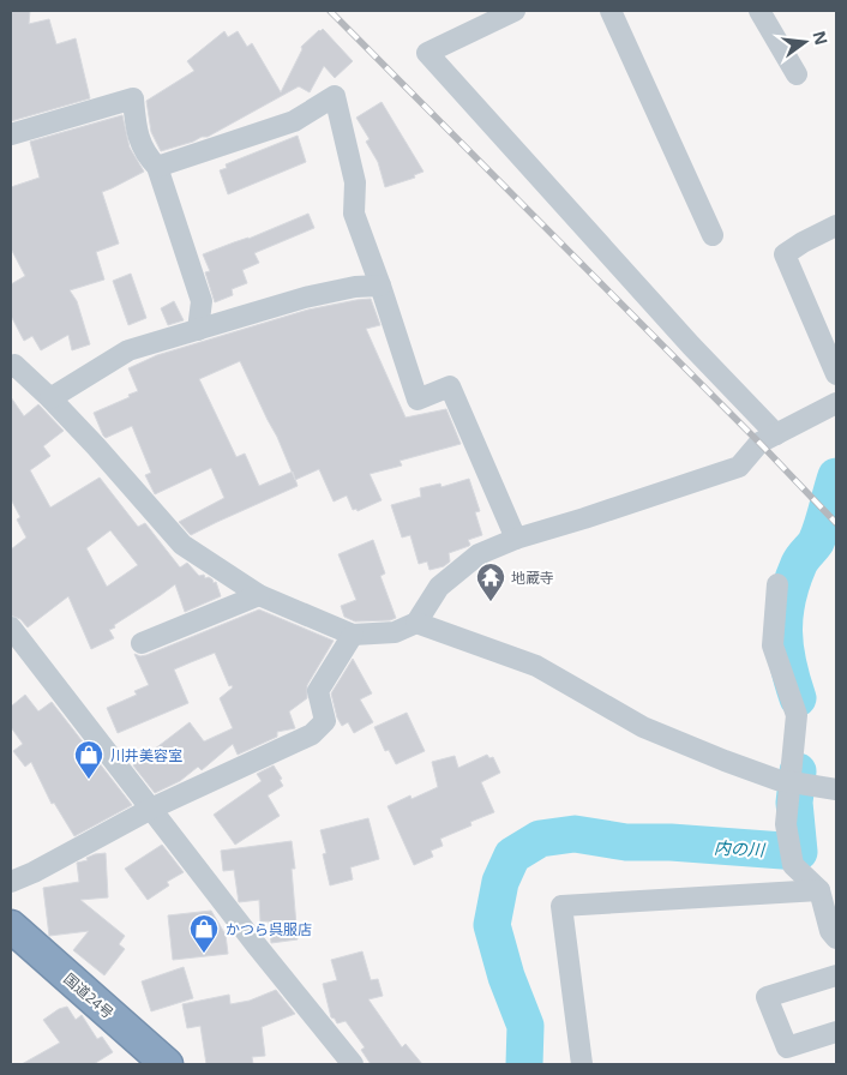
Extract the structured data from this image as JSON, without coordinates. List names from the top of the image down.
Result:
{
  "streets": {
    "highway": ["国道24号"]
  },
  "water": ["内の川"],
  "places": {
    "temple": ["地蔵寺"],
    "shop": ["川井美容室", "かつら呉服店"]
  },
  "north": "right"
}
